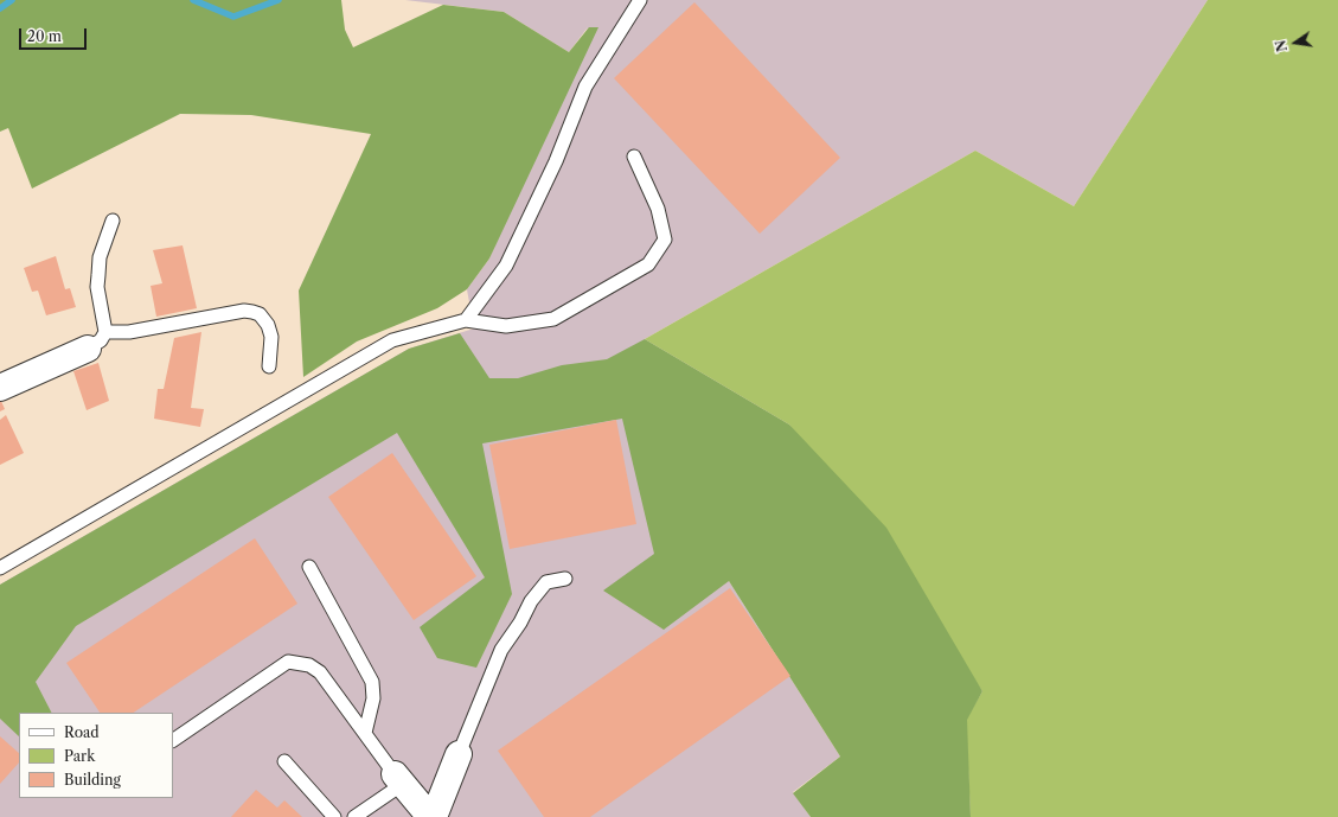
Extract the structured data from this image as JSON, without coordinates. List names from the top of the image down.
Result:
{
  "legend": ["Road", "Park", "Building"],
  "scale_bar": "20 m",
  "north": "left"
}
